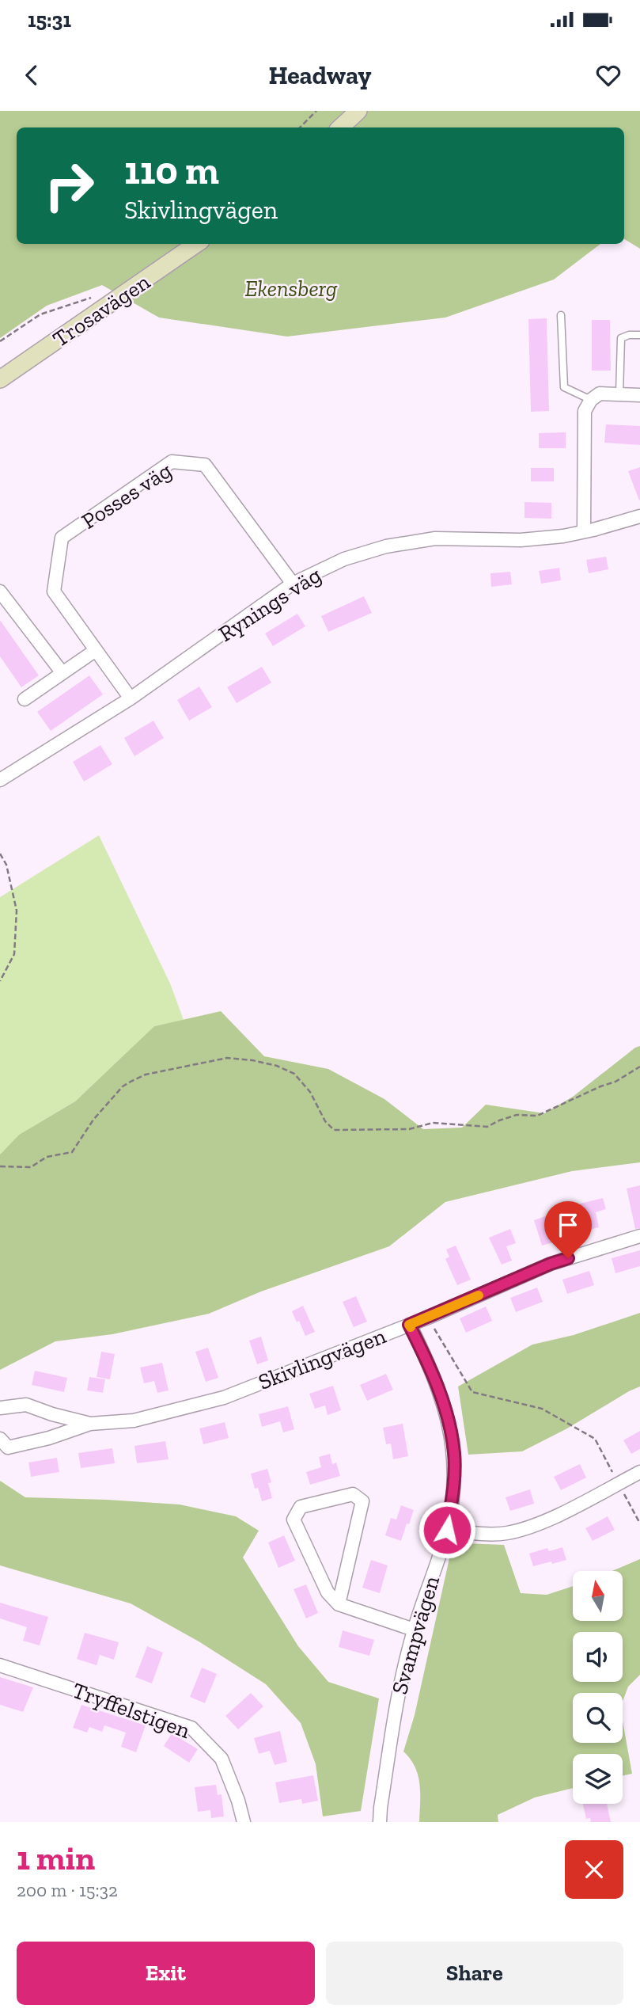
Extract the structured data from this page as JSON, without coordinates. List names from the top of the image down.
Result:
{
  "streets": {
    "main road": ["Trosavägen"],
    "street": [
      "Posses väg",
      "Rynings väg",
      "Skivlingvägen",
      "Svampvägen",
      "Tryffelstigen"
    ]
  },
  "crossings": [
    ["Posses väg", "Rynings väg"],
    ["Skivlingvägen", "Svampvägen"]
  ],
  "parks": ["Ekensberg"],
  "north": "top",
  "page": {
    "status": "15:31",
    "header": "Headway",
    "turn": ["110 m", "Skivlingvägen"],
    "heading": ["1 min", "200 m · 15:32"],
    "buttons": ["Exit", "Share"]
  }
}
